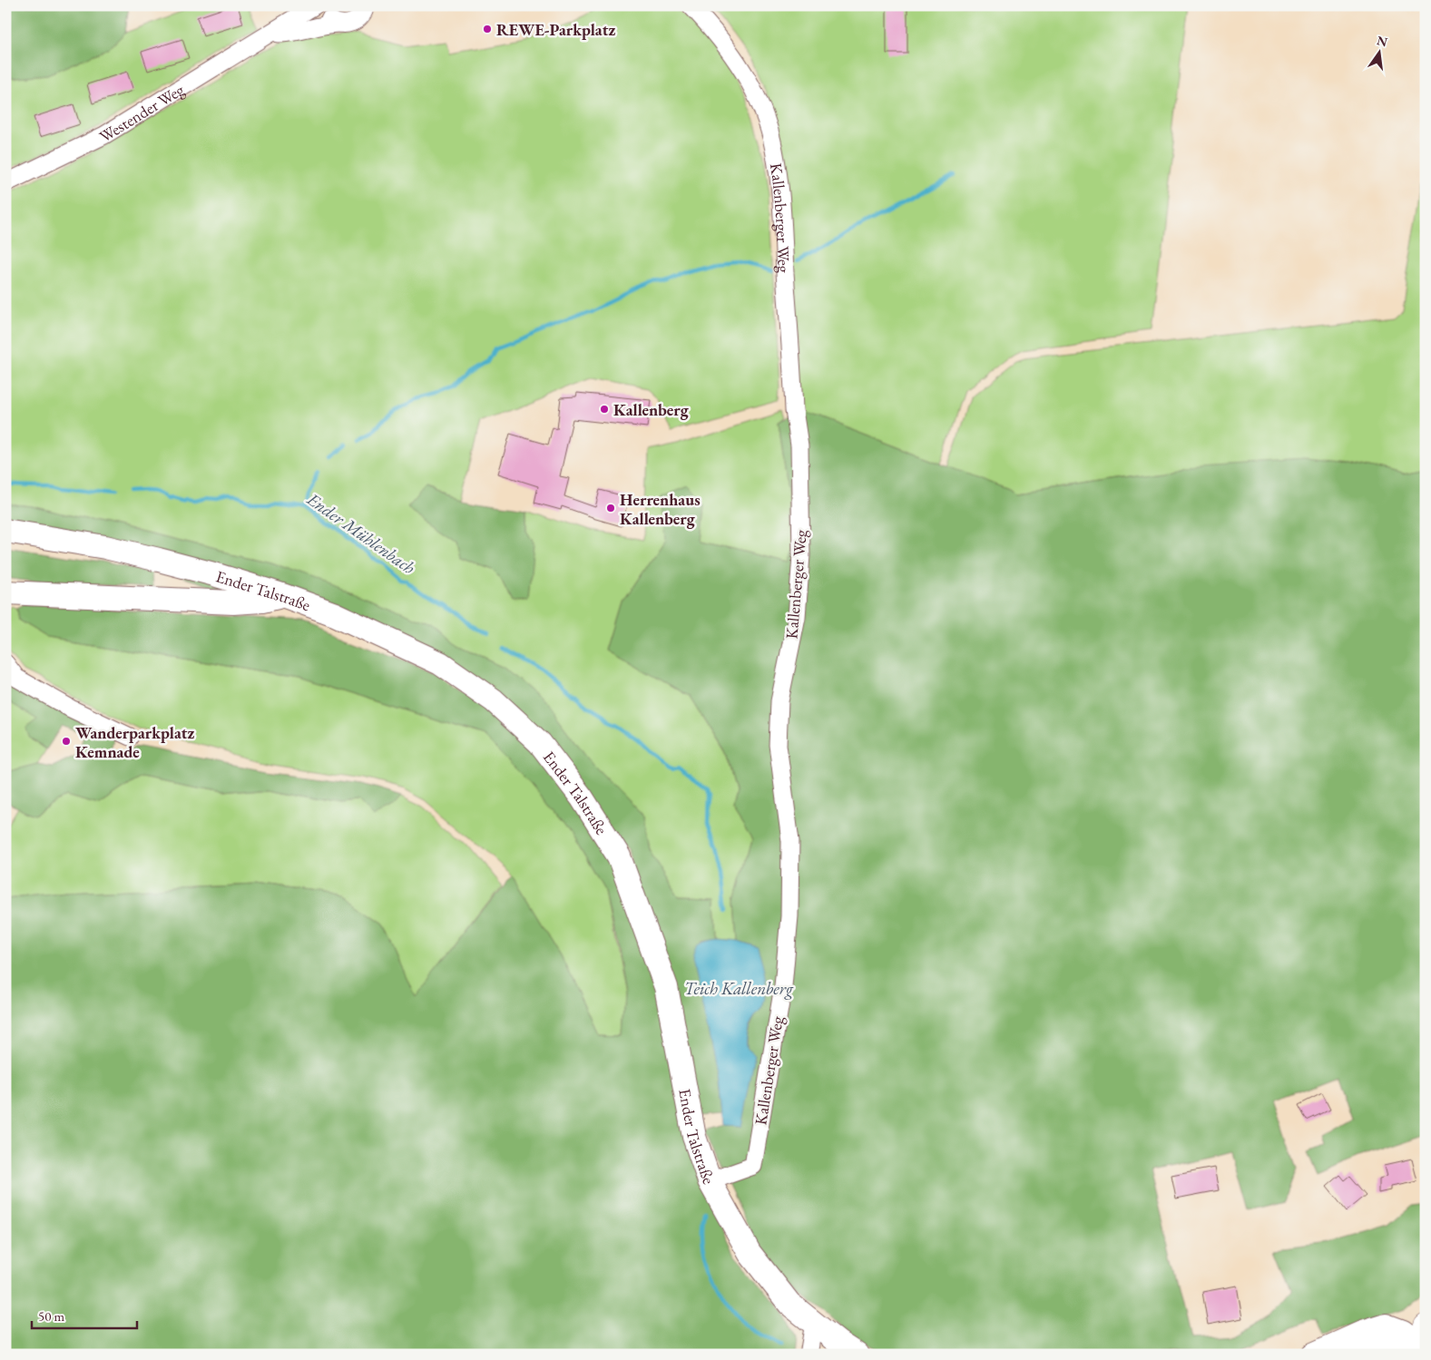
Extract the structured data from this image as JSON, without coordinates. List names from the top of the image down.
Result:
{
  "streets": {
    "main road": ["Ender Talstraße"],
    "street": ["Westender Weg", "Kallenberger Weg"]
  },
  "crossings": [
    ["Kallenberger Weg", "Ender Talstraße"]
  ],
  "water": ["Ender Mühlenbach", "Teich Kallenberg"],
  "places": [
    "REWE-Parkplatz",
    "Kallenberg",
    "Herrenhaus Kallenberg",
    "Wanderparkplatz Kemnade"
  ],
  "scale_bar": "50 m",
  "north": "top"
}
